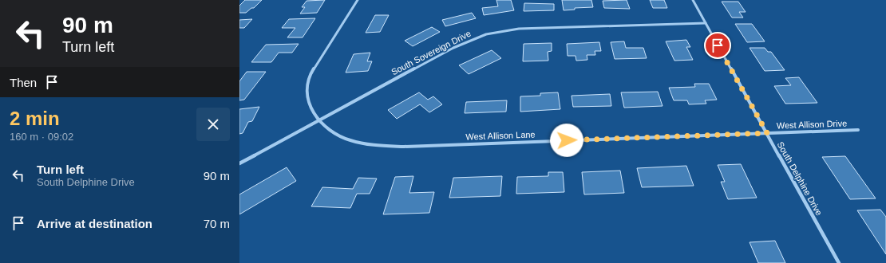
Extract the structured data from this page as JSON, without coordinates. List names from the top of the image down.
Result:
{
  "streets": {
    "street": [
      "South Sovereign Drive",
      "West Allison Drive",
      "West Allison Lane",
      "South Delphine Drive"
    ]
  },
  "crossings": [
    ["South Sovereign Drive", "West Allison Lane"],
    ["South Sovereign Drive", "South Delphine Drive"],
    ["West Allison Drive", "West Allison Lane"],
    ["West Allison Drive", "South Delphine Drive"],
    ["West Allison Lane", "South Delphine Drive"]
  ],
  "page": {
    "turn": ["90 m", "Turn left"],
    "then": "Then",
    "heading": ["2 min", "160 m · 09:02"],
    "list": [
      {
        "name": "Turn left",
        "note": "South Delphine Drive",
        "value": "90 m"
      },
      {
        "name": "Arrive at destination",
        "value": "70 m"
      }
    ]
  }
}
